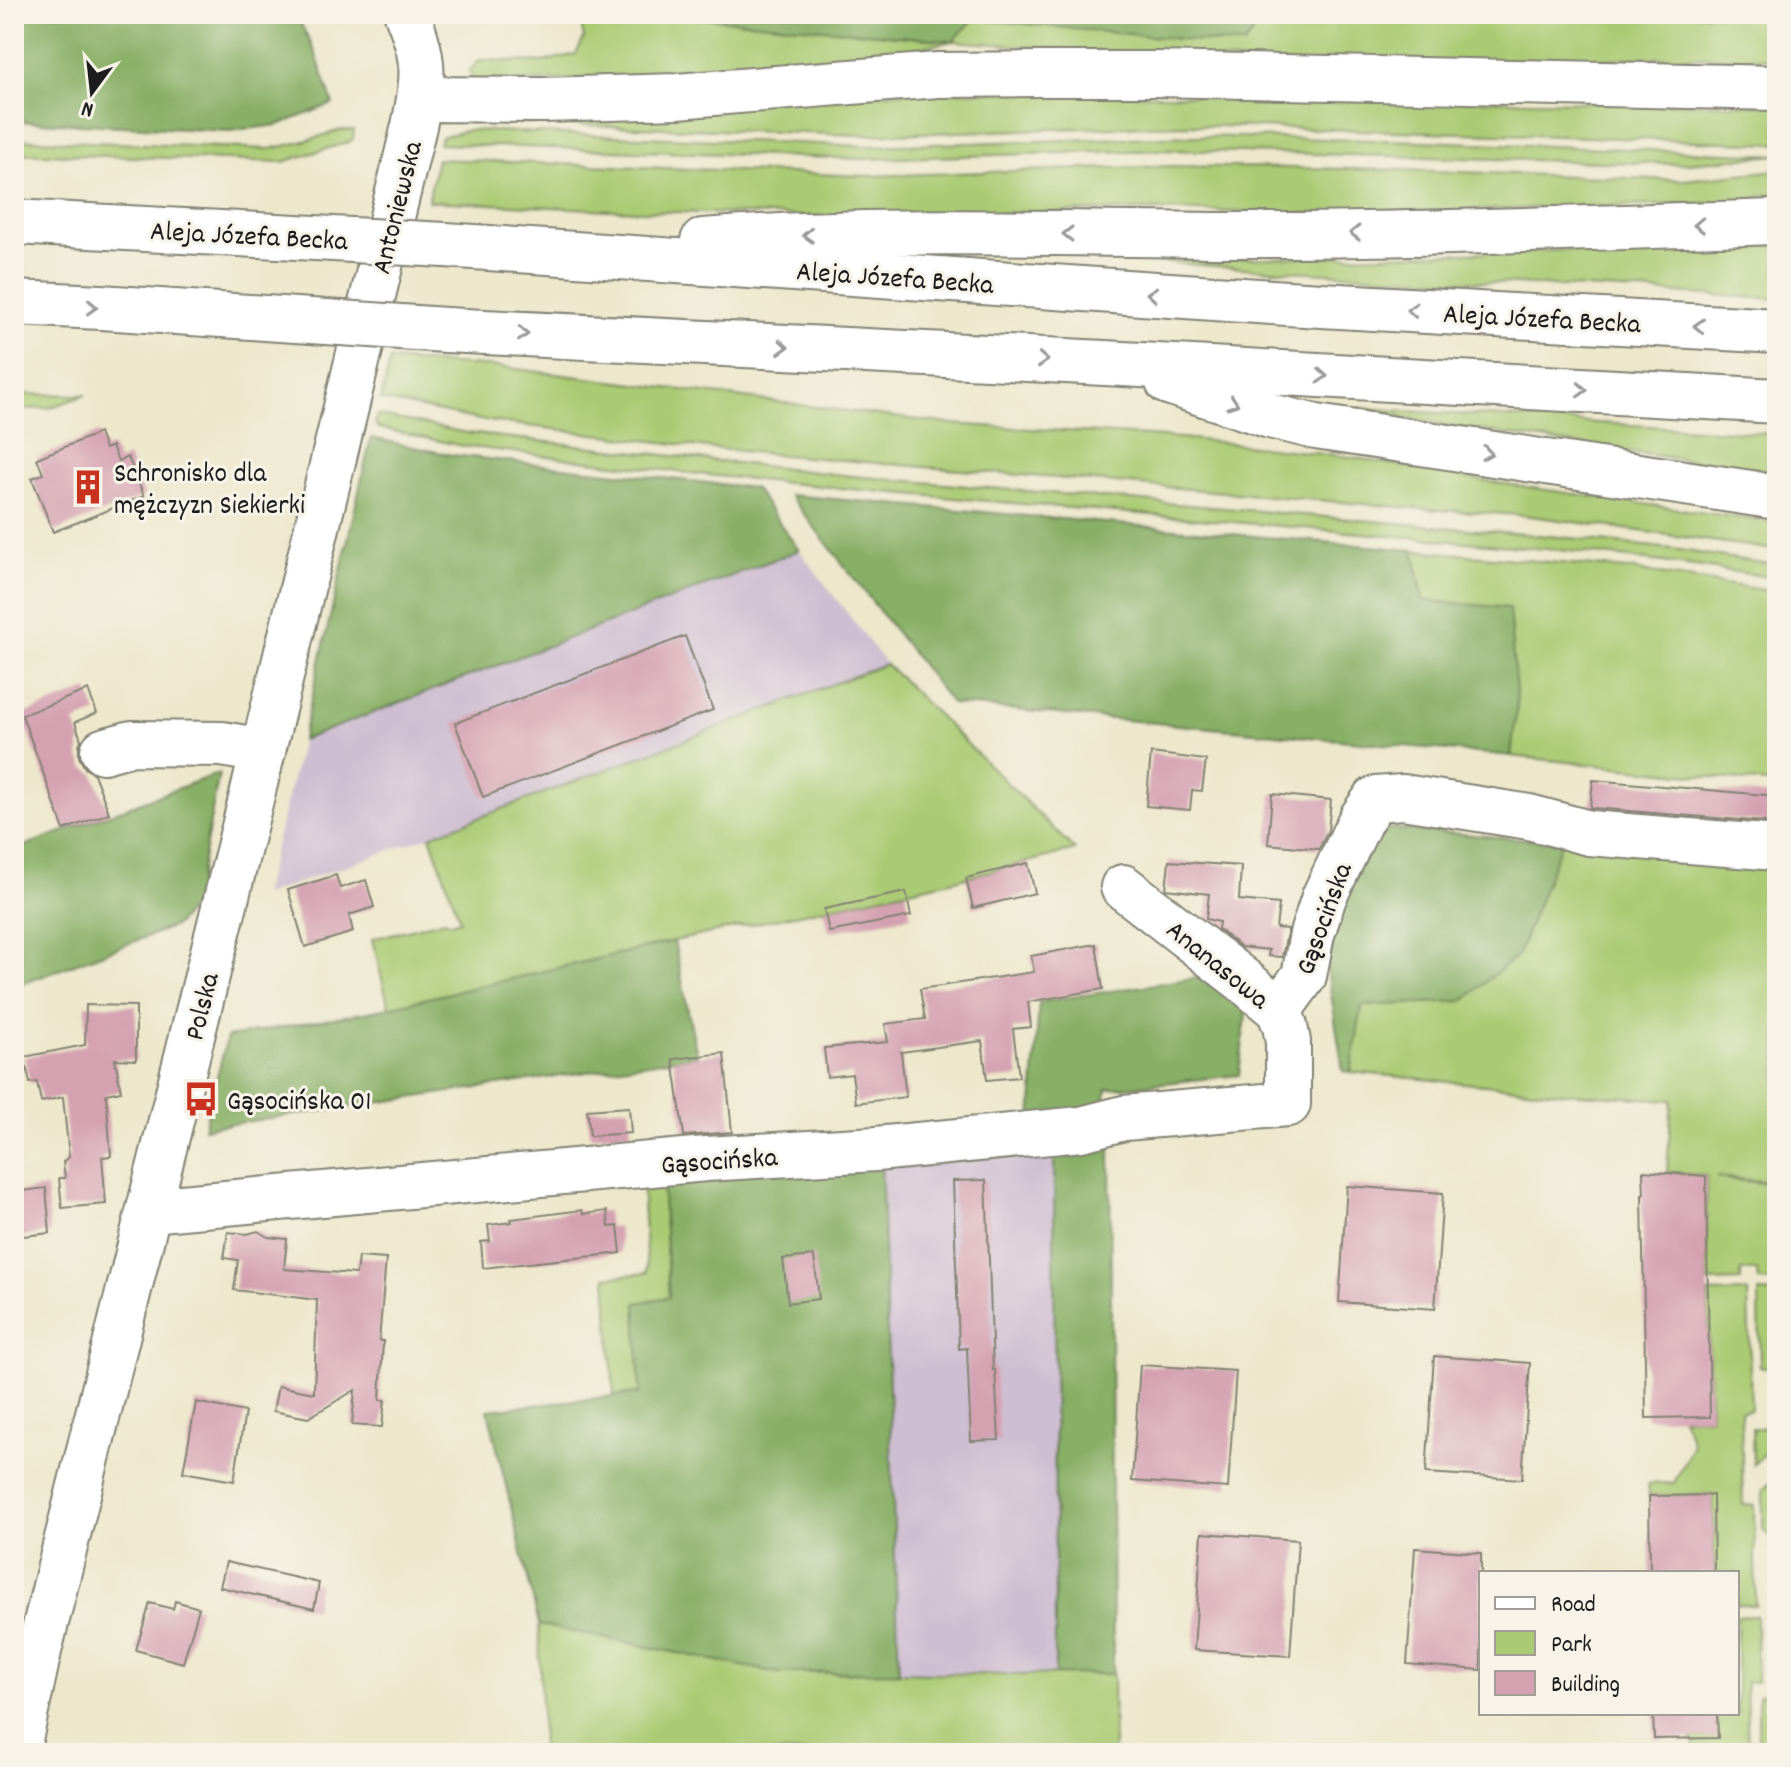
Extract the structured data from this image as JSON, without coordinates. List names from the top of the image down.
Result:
{
  "streets": {
    "main road": [
      "Antoniewska",
      "Aleja Józefa Becka",
      "Gąsocińska",
      "Ananasowa",
      "Polska"
    ]
  },
  "crossings": [
    ["Antoniewska", "Polska"],
    ["Gąsocińska", "Ananasowa"],
    ["Gąsocińska", "Polska"]
  ],
  "places": {
    "building": ["Schronisko dla mężczyzn Siekierki"],
    "bus stop": ["Gąsocińska 01"]
  },
  "legend": ["Road", "Park", "Building"],
  "north": "bottom"
}
